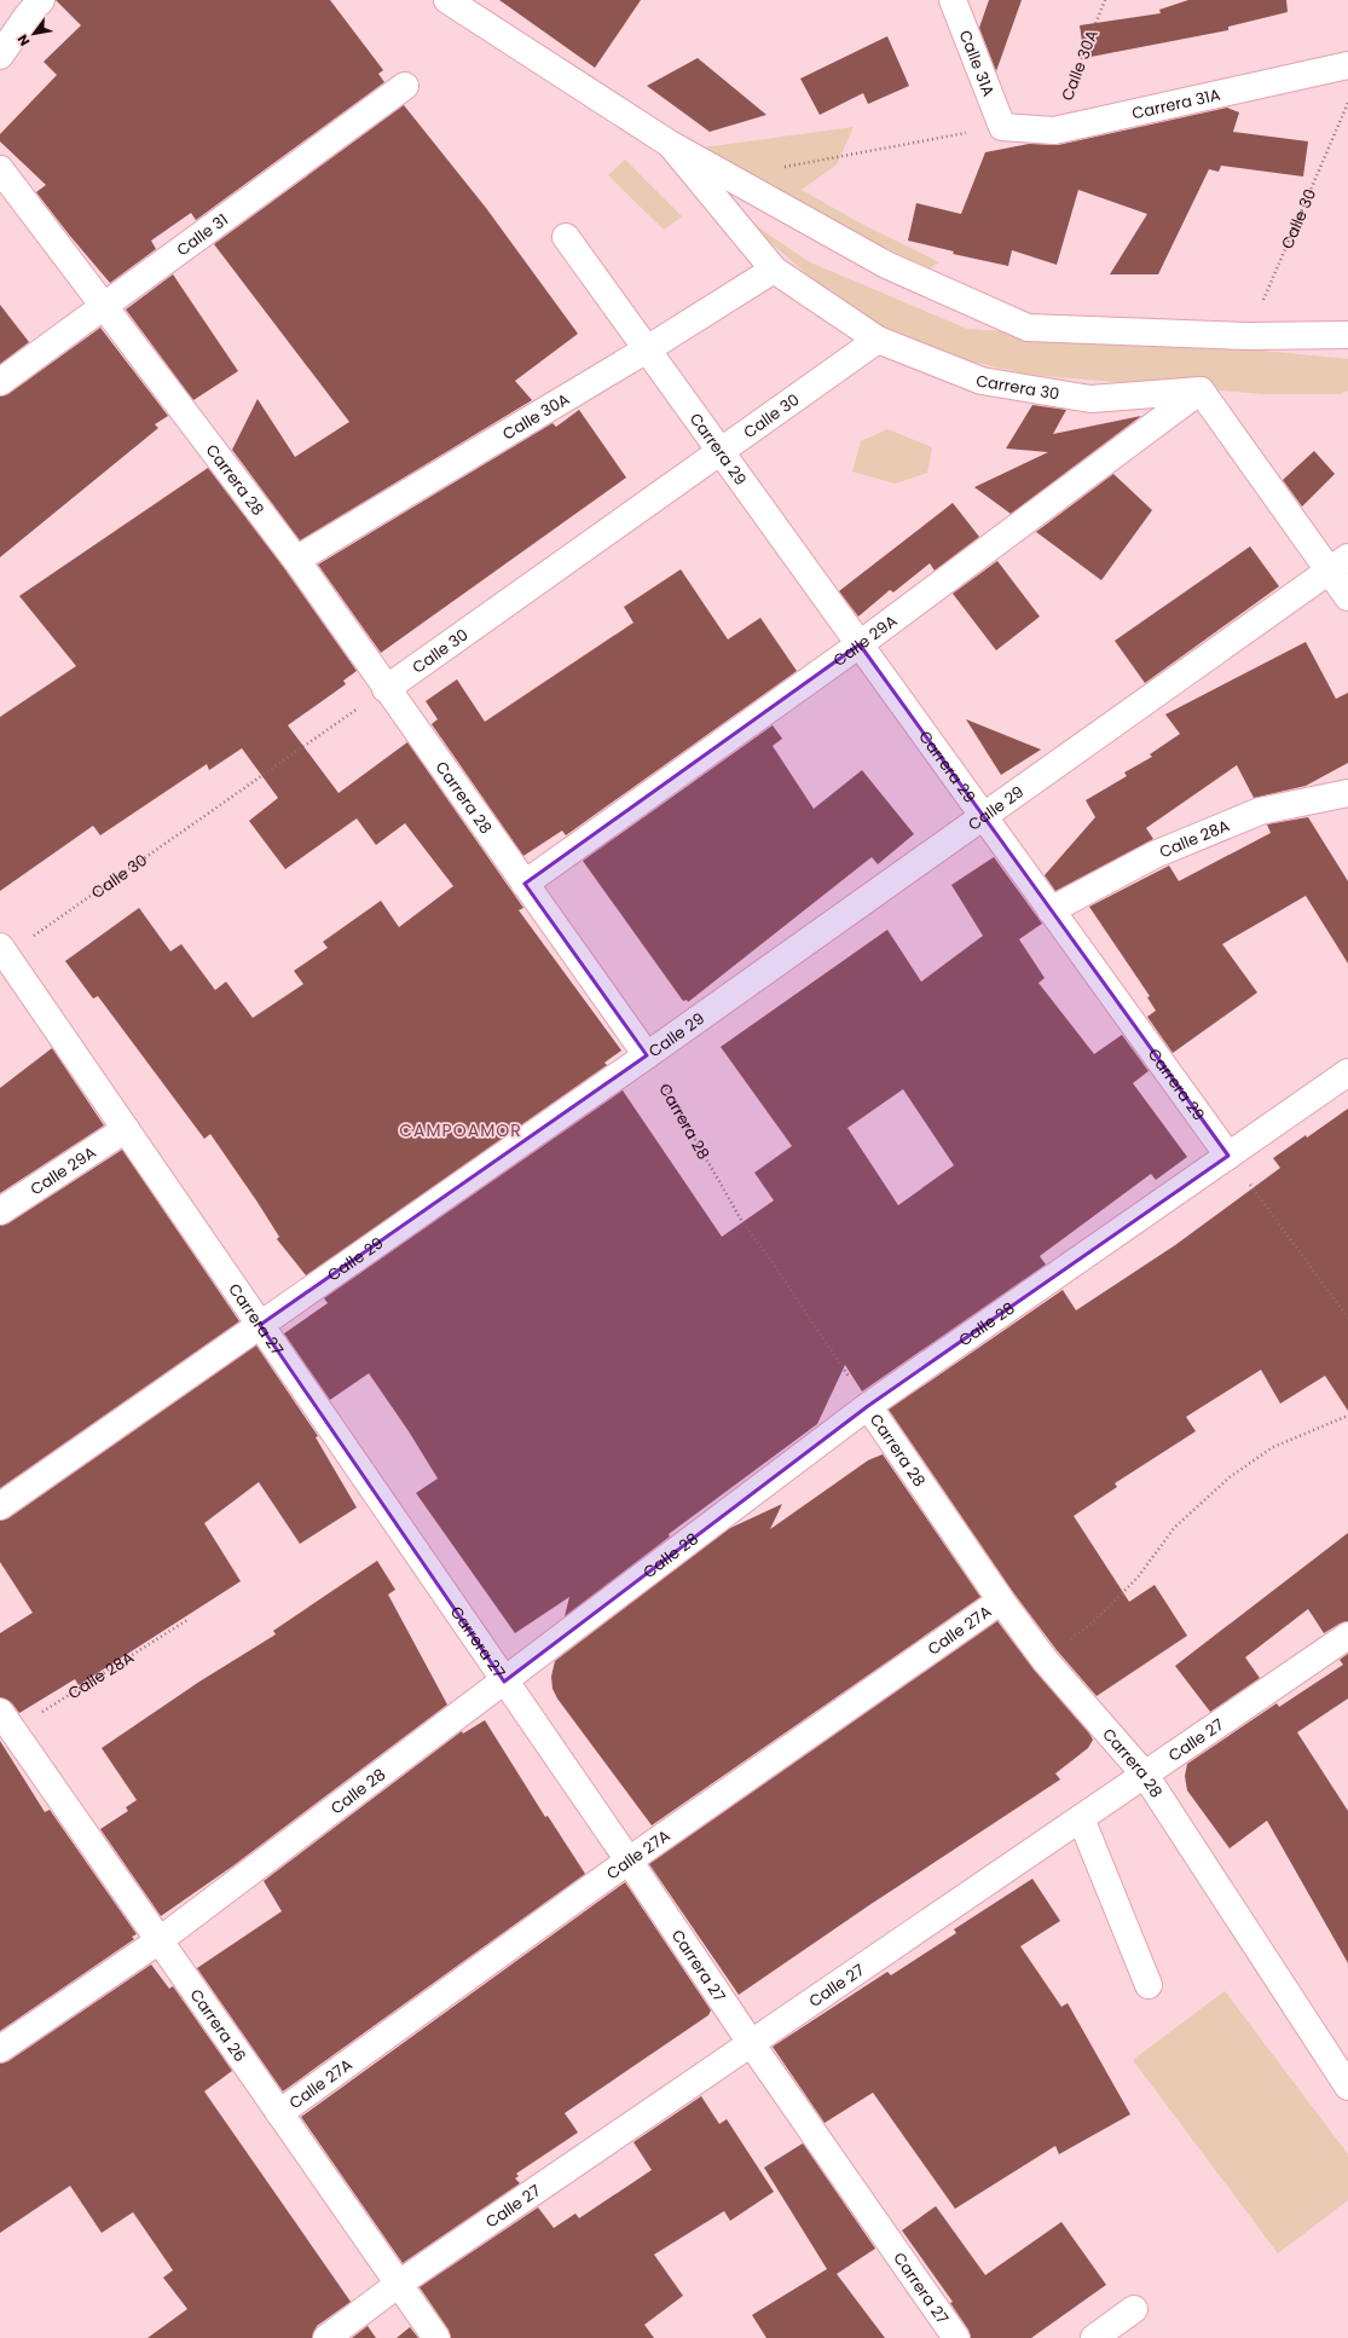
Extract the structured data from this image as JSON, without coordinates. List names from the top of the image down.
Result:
{
  "streets": {
    "street": [
      "Calle 31A",
      "Calle 30A",
      "Carrera 31A",
      "Calle 30",
      "Calle 31",
      "Carrera 30",
      "Carrera 29",
      "Carrera 28",
      "Calle 29A",
      "Calle 29",
      "Calle 28A",
      "Carrera 27",
      "Calle 28",
      "Calle 27A",
      "Calle 27",
      "Carrera 26"
    ]
  },
  "crossings": [
    ["Calle 31A", "Carrera 31A"],
    ["Calle 30A", "Carrera 31A"],
    ["Calle 30A", "Carrera 30"],
    ["Calle 30A", "Carrera 29"],
    ["Calle 30A", "Carrera 28"],
    ["Calle 30", "Carrera 30"],
    ["Calle 30", "Carrera 29"],
    ["Calle 30", "Carrera 28"],
    ["Calle 30", "Carrera 27"],
    ["Calle 31", "Carrera 28"],
    ["Carrera 30", "Calle 29A"],
    ["Carrera 29", "Calle 29A"],
    ["Carrera 29", "Calle 29"],
    ["Carrera 29", "Calle 28A"],
    ["Carrera 29", "Calle 28"],
    ["Carrera 28", "Calle 29A"],
    ["Carrera 28", "Calle 29"],
    ["Carrera 28", "Calle 28"],
    ["Carrera 28", "Calle 27A"],
    ["Carrera 28", "Calle 27"],
    ["Calle 29A", "Carrera 27"],
    ["Calle 29", "Carrera 27"],
    ["Calle 28A", "Carrera 26"],
    ["Carrera 27", "Calle 28"],
    ["Carrera 27", "Calle 27A"],
    ["Carrera 27", "Calle 27"],
    ["Calle 28", "Carrera 26"],
    ["Calle 27A", "Carrera 26"],
    ["Calle 27", "Carrera 26"]
  ],
  "districts": ["CAMPOAMOR"],
  "north": "bottom left"
}
